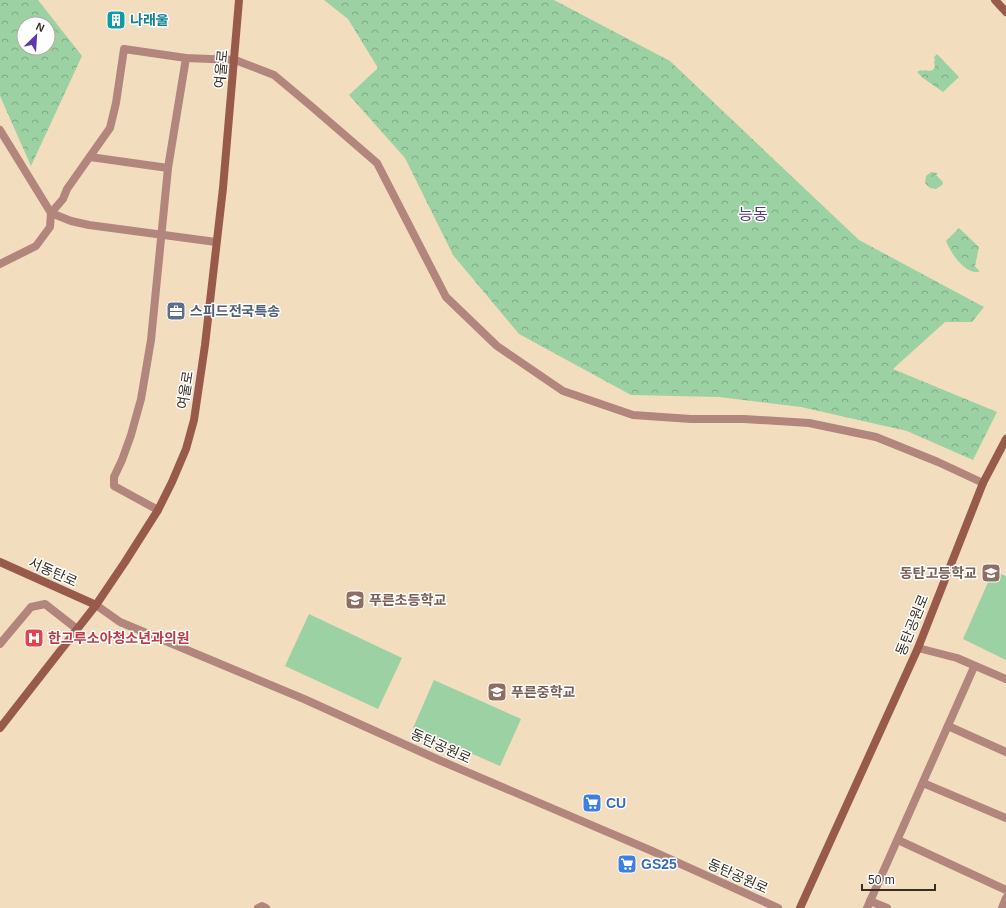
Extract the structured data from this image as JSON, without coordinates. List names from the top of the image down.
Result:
{
  "streets": {
    "street": ["여울로", "서동탄로", "동탄공원로"]
  },
  "crossings": [
    ["여울로", "서동탄로"],
    ["여울로", "동탄공원로"],
    ["서동탄로", "동탄공원로"]
  ],
  "districts": ["능동"],
  "places": {
    "building": ["나래울"],
    "office": ["스피드전국특송"],
    "school or university": ["동탄고등학교", "푸른초등학교", "푸른중학교"],
    "hospital": ["한그루소아청소년과의원"],
    "supermarket": ["CU", "GS25"]
  },
  "scale_bar": "50 m",
  "north": "top right"
}
